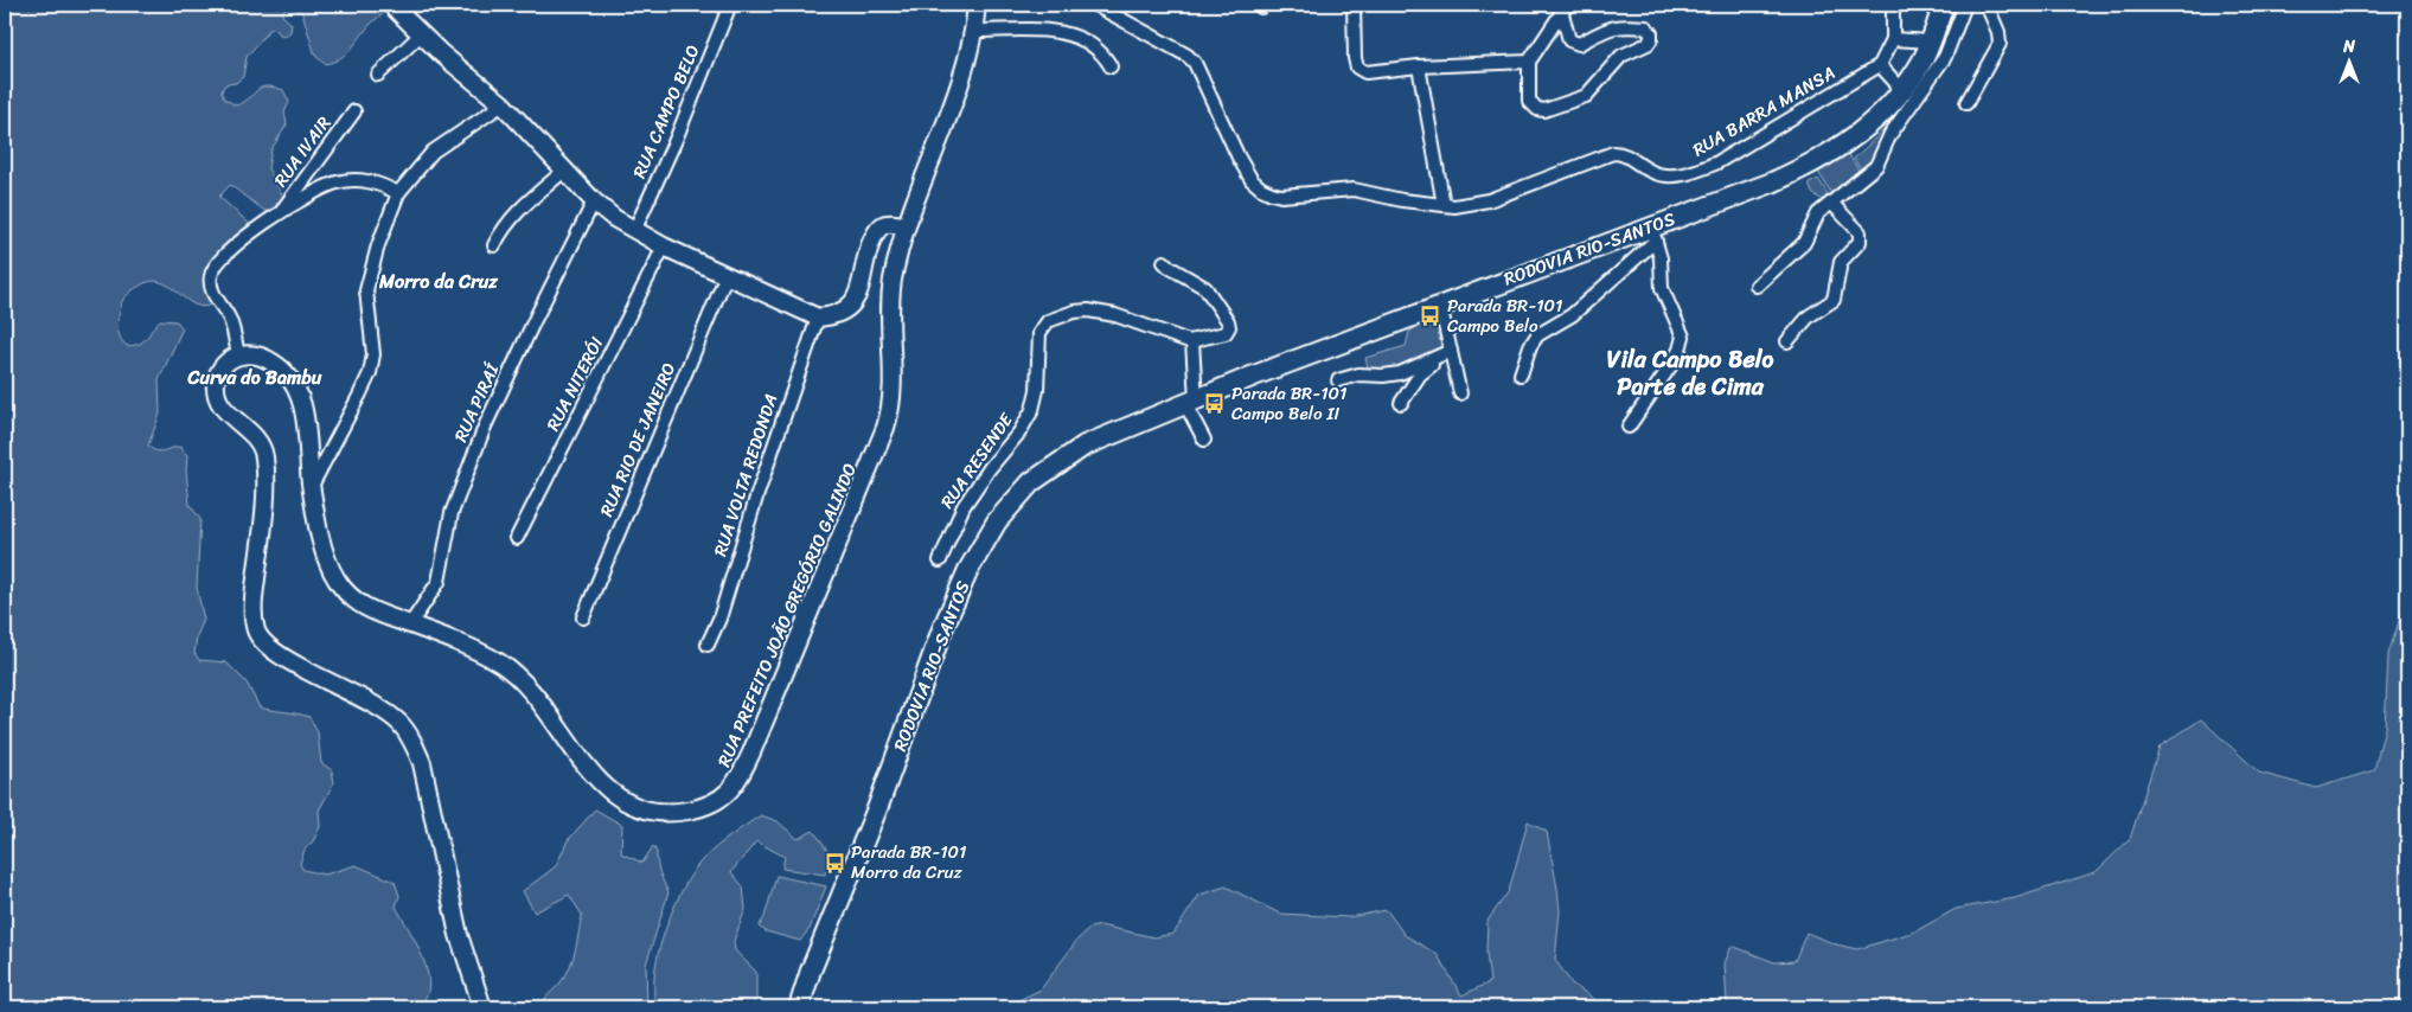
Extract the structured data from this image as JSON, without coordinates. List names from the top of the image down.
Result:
{
  "streets": {
    "highway": ["RODOVIA RIO-SANTOS"],
    "main road": ["RUA PREFEITO JOÃO GREGÓRIO GALINDO"],
    "street": [
      "RUA CAMPO BELO",
      "RUA BARRA MANSA",
      "RUA IVAIR",
      "RUA NITERÓI",
      "RUA PIRAÍ",
      "RUA RIO DE JANEIRO",
      "RUA RESENDE",
      "RUA VOLTA REDONDA"
    ]
  },
  "crossings": [
    ["RUA IVAIR", "RUA PREFEITO JOÃO GREGÓRIO GALINDO"],
    ["RUA PIRAÍ", "RUA PREFEITO JOÃO GREGÓRIO GALINDO"]
  ],
  "districts": ["Morro da Cruz", "Vila Campo Belo Parte de Cima", "Curva do Bambu"],
  "places": {
    "bus stop": ["Parada BR-101 Campo Belo", "Parada BR-101 Campo Belo II", "Parada BR-101 Morro da Cruz"]
  },
  "north": "top"
}
